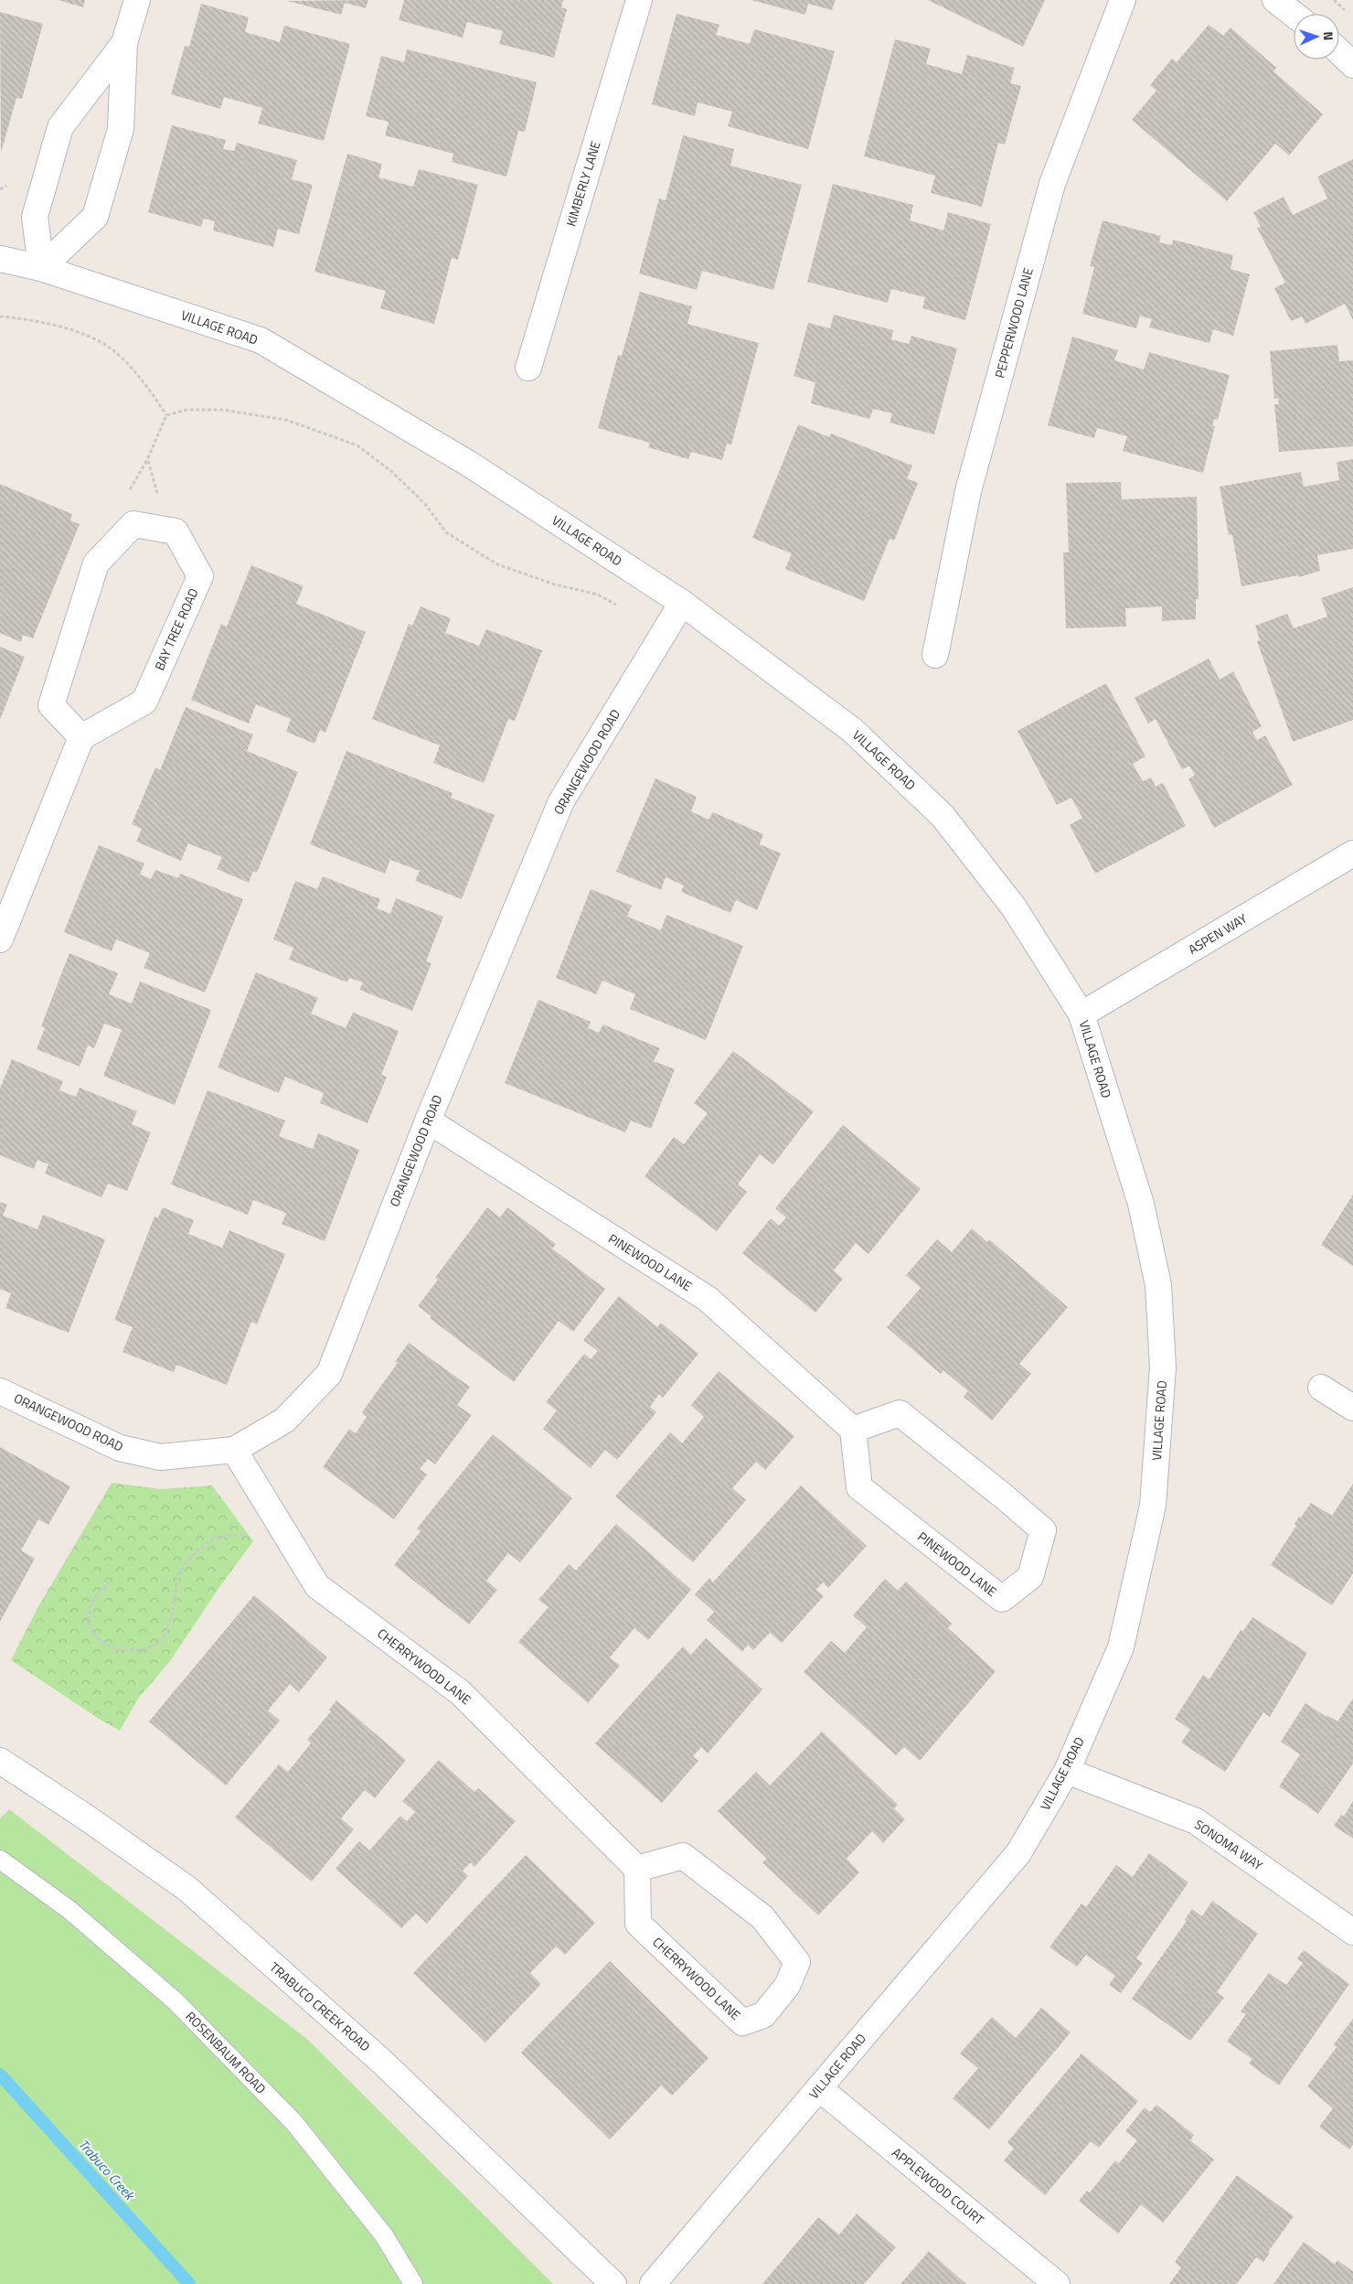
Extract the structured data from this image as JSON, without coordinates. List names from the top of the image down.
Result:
{
  "streets": {
    "street": [
      "KIMBERLY LANE",
      "PEPPERWOOD LANE",
      "VILLAGE ROAD",
      "BAY TREE ROAD",
      "ORANGEWOOD ROAD",
      "ASPEN WAY",
      "PINEWOOD LANE",
      "CHERRYWOOD LANE",
      "SONOMA WAY",
      "TRABUCO CREEK ROAD",
      "APPLEWOOD COURT"
    ],
    "lane": ["ROSENBAUM ROAD"]
  },
  "crossings": [
    ["VILLAGE ROAD", "ORANGEWOOD ROAD"],
    ["VILLAGE ROAD", "ASPEN WAY"],
    ["VILLAGE ROAD", "SONOMA WAY"],
    ["VILLAGE ROAD", "APPLEWOOD COURT"],
    ["ORANGEWOOD ROAD", "PINEWOOD LANE"],
    ["ORANGEWOOD ROAD", "CHERRYWOOD LANE"]
  ],
  "water": ["Trabuco Creek"],
  "north": "right"
}
